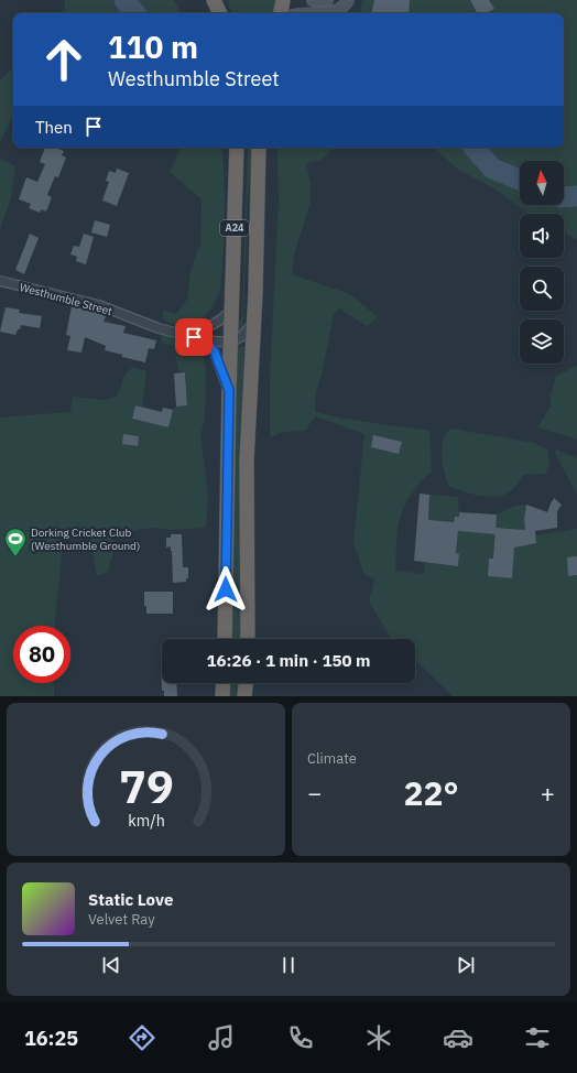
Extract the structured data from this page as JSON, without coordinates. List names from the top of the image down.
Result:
{
  "streets": {
    "highway": ["A24"],
    "street": ["Westhumble Street"]
  },
  "crossings": [
    ["A24", "Westhumble Street"]
  ],
  "places": {
    "sports": ["Dorking Cricket Club (Westhumble Ground)"]
  },
  "north": "top",
  "page": {
    "turn": ["110 m", "Westhumble Street"],
    "then": "Then",
    "limit": "80",
    "trip": "16:26 · 1 min · 150 m",
    "tile": "Climate",
    "heat": ["−", "22°", "+"],
    "song": ["Static Love", "Velvet Ray"],
    "tabs": "16:25",
    "gauge": ["79", "km/h"]
  }
}
